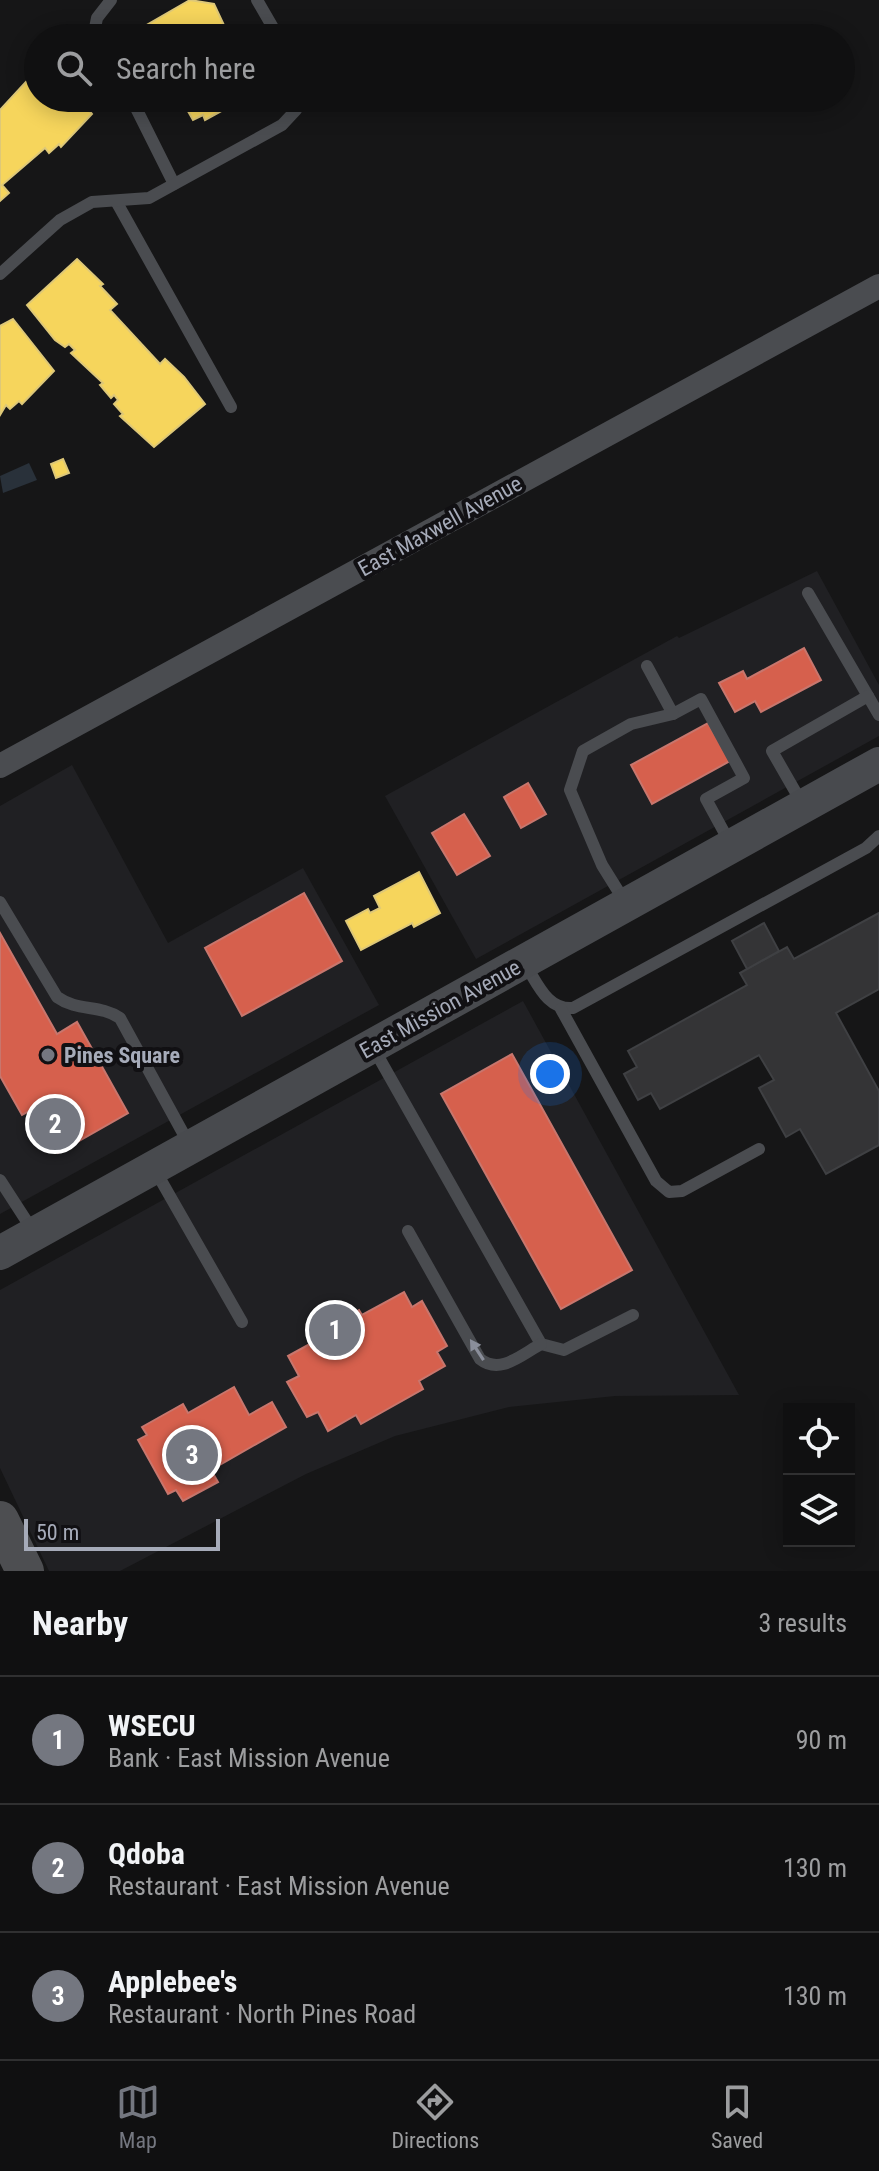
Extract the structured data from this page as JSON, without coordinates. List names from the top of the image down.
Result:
{
  "streets": {
    "street": ["East Maxwell Avenue", "East Mission Avenue"]
  },
  "places": ["Pines Square"],
  "scale_bar": "50 m",
  "page": {
    "search": "Search here",
    "pins": ["2", "1", "3"],
    "scale": "50 m",
    "heading": ["Nearby", "3 results"],
    "list": [
      {
        "mark": "1",
        "name": "WSECU",
        "note": "Bank · East Mission Avenue",
        "value": "90 m"
      },
      {
        "mark": "2",
        "name": "Qdoba",
        "note": "Restaurant · East Mission Avenue",
        "value": "130 m"
      },
      {
        "mark": "3",
        "name": "Applebee's",
        "note": "Restaurant · North Pines Road",
        "value": "130 m"
      }
    ],
    "nav": ["Map", "Directions", "Saved"]
  }
}
